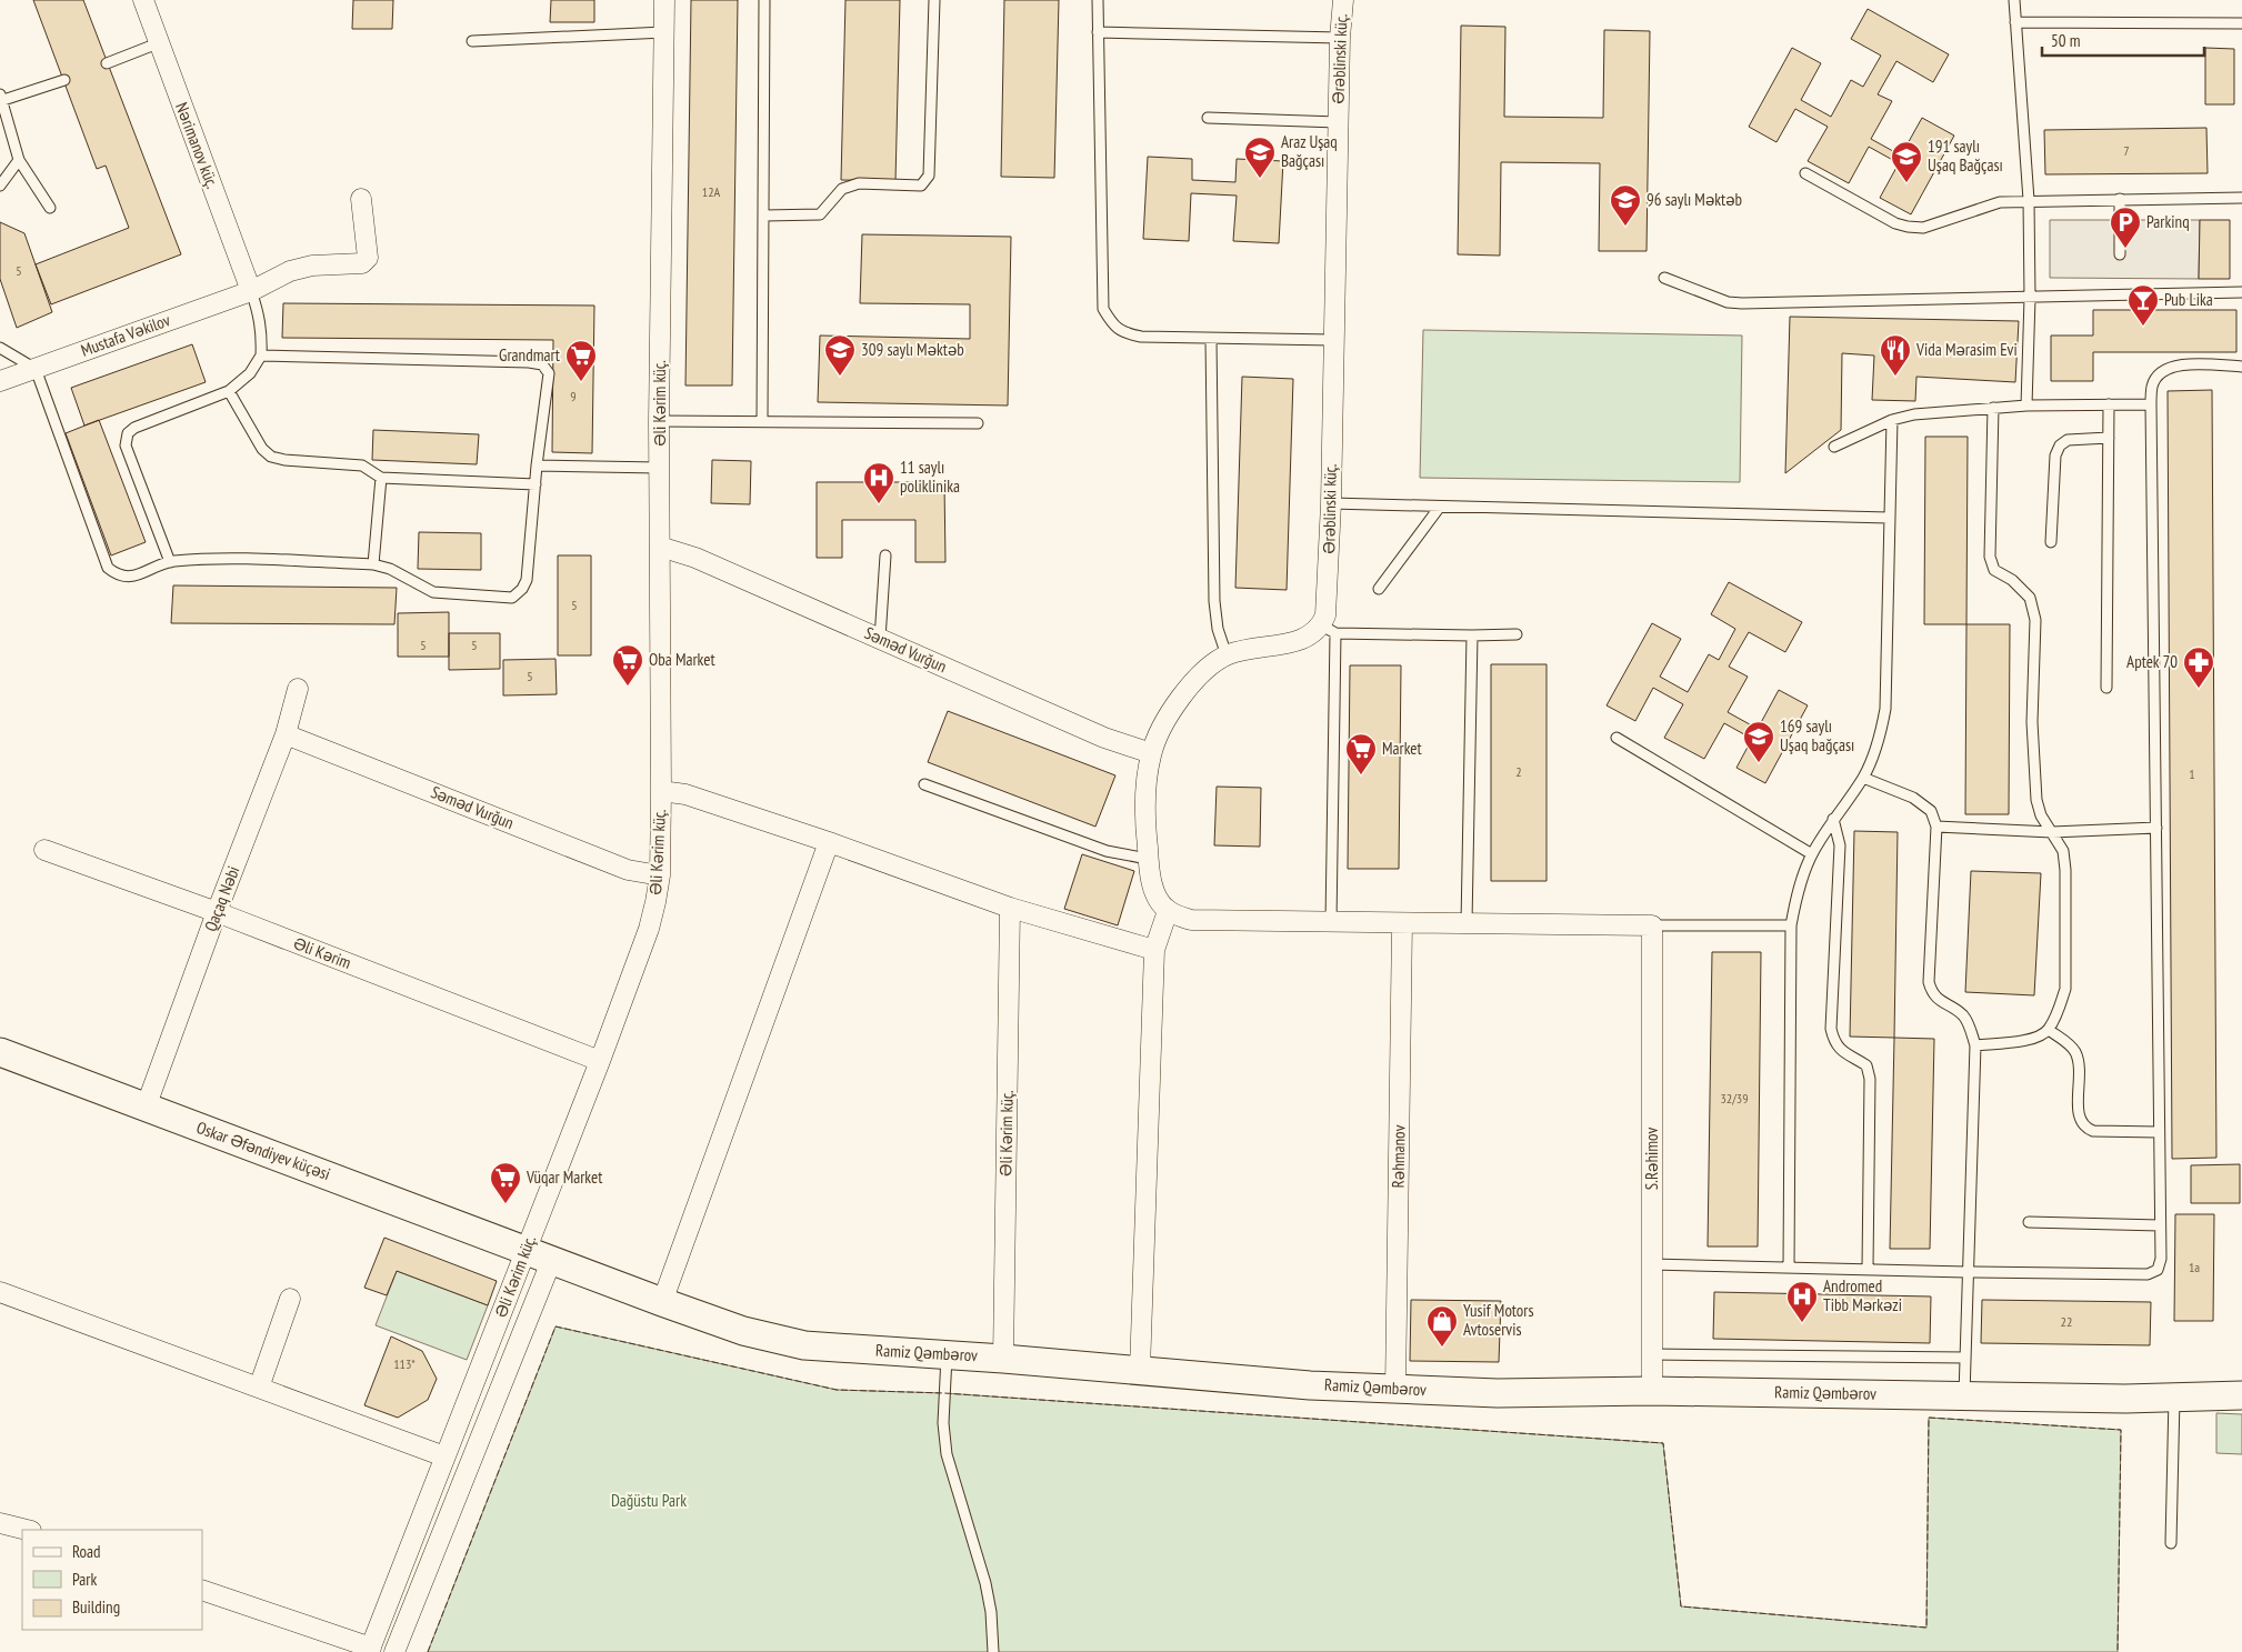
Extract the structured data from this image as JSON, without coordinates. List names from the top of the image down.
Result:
{
  "streets": {
    "main road": ["Oskar Əfəndiyev küçəsi", "Ramiz Qəmbərov"],
    "street": [
      "Ərəblinski küç.",
      "Nərimanov küç.",
      "Mustafa Vəkilov",
      "Əli Kərim küç.",
      "Səməd Vurğun",
      "Qaçaq Nəbi",
      "Əli Kərim",
      "Rəhmanov",
      "S.Rəhimov"
    ]
  },
  "crossings": [
    ["Nərimanov küç.", "Mustafa Vəkilov"],
    ["Əli Kərim küç.", "Səməd Vurğun"],
    ["Əli Kərim küç.", "Əli Kərim"],
    ["Əli Kərim küç.", "Oskar Əfəndiyev küçəsi"],
    ["Əli Kərim küç.", "Ramiz Qəmbərov"],
    ["Səməd Vurğun", "Qaçaq Nəbi"],
    ["Qaçaq Nəbi", "Əli Kərim"],
    ["Qaçaq Nəbi", "Oskar Əfəndiyev küçəsi"],
    ["Oskar Əfəndiyev küçəsi", "Ramiz Qəmbərov"],
    ["Rəhmanov", "Ramiz Qəmbərov"],
    ["S.Rəhimov", "Ramiz Qəmbərov"]
  ],
  "parks": ["Dağüstu Park"],
  "places": {
    "school or university": [
      "Araz Uşaq Bağçası",
      "191 saylı Uşaq Bağçası",
      "96 saylı Məktəb",
      "309 saylı Məktəb",
      "169 saylı Uşaq bağçası"
    ],
    "parking": ["Parkinq"],
    "bar": ["Pub Lika"],
    "restaurant": ["Vida Mərasim Evi"],
    "supermarket": [
      "Grandmart",
      "Oba Market",
      "Market",
      "Vüqar Market"
    ],
    "hospital": ["11 saylı poliklinika", "Andromed Tibb Mərkəzi"],
    "pharmacy": ["Aptek 70"],
    "shop": ["Yusif Motors Avtoservis"]
  },
  "house_numbers": [
    "7",
    "12A",
    "5",
    "9",
    "5",
    "5",
    "5",
    "5",
    "2",
    "1",
    "32/39",
    "1a",
    "22",
    "113*"
  ],
  "legend": ["Road", "Park", "Building"],
  "scale_bar": "50 m"
}
